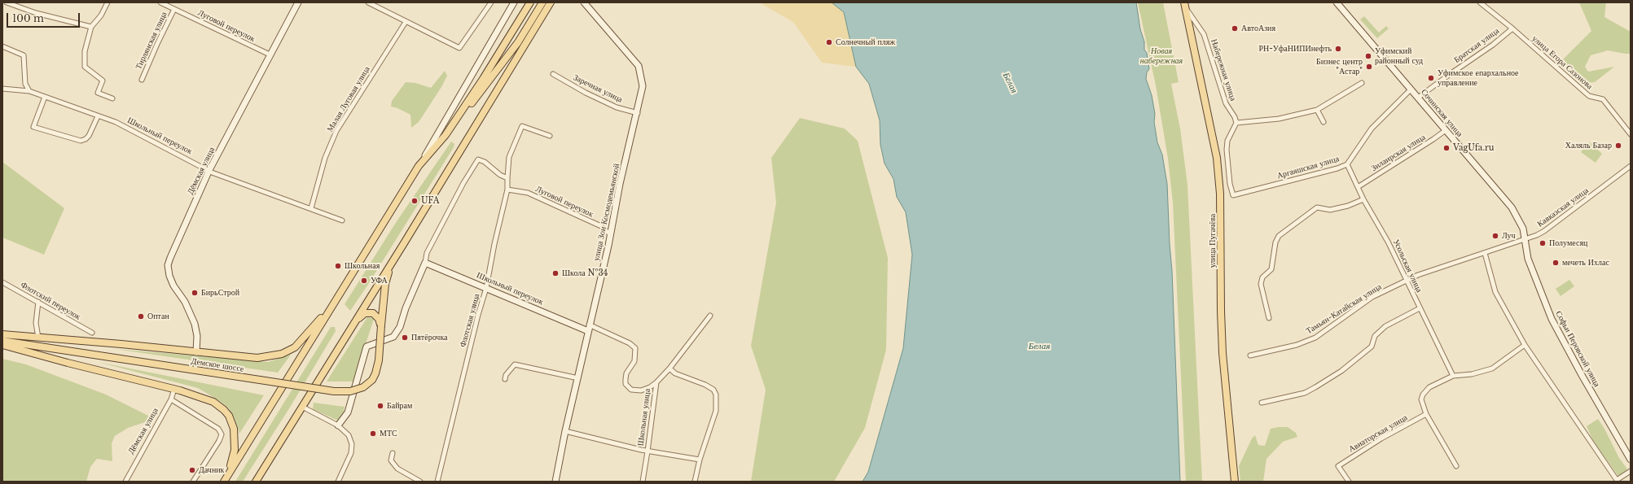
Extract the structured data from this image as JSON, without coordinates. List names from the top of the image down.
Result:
{
  "streets": {
    "main road": ["улица Пугачёва", "Демское шоссе"],
    "street": [
      "Луговой переулок",
      "Тирлянская улица",
      "Братская улица",
      "улица Егора Сазонова",
      "Набережная улица",
      "Заречная улица",
      "Малая Луговая улица",
      "Сочинская улица",
      "Школьный переулок",
      "Зилаирская улица",
      "Аргаяшская улица",
      "Дёмская улица",
      "Кавказская улица",
      "улица Зои Космодемьянской",
      "Усольская улица",
      "Флотский переулок",
      "Тамьян-Катайская улица",
      "Флотская улица",
      "Софьи Перовской улица",
      "Школьная улица",
      "Авиаторская улица"
    ]
  },
  "crossings": [
    ["Луговой переулок", "Тирлянская улица"],
    ["Луговой переулок", "Дёмская улица"],
    ["Луговой переулок", "улица Зои Космодемьянской"],
    ["Луговой переулок", "Флотская улица"],
    ["Братская улица", "улица Егора Сазонова"],
    ["Братская улица", "Сочинская улица"],
    ["Набережная улица", "Аргаяшская улица"],
    ["Набережная улица", "улица Пугачёва"],
    ["Заречная улица", "улица Зои Космодемьянской"],
    ["Малая Луговая улица", "Школьный переулок"],
    ["Сочинская улица", "Зилаирская улица"],
    ["Сочинская улица", "Аргаяшская улица"],
    ["Сочинская улица", "Кавказская улица"],
    ["Сочинская улица", "Софьи Перовской улица"],
    ["Школьный переулок", "Дёмская улица"],
    ["Школьный переулок", "улица Зои Космодемьянской"],
    ["Школьный переулок", "Флотская улица"],
    ["Зилаирская улица", "Усольская улица"],
    ["Аргаяшская улица", "Усольская улица"],
    ["Дёмская улица", "Демское шоссе"],
    ["Кавказская улица", "Усольская улица"],
    ["Кавказская улица", "Тамьян-Катайская улица"],
    ["Кавказская улица", "Софьи Перовской улица"],
    ["Усольская улица", "Тамьян-Катайская улица"]
  ],
  "water": ["Белая"],
  "parks": ["Новая набережная"],
  "places": [
    "АвтоАзия",
    "Солнечный пляж",
    "РН-УфаНИПИнефть",
    "Уфимский районный суд",
    "Бизнес центр \"Астар\"",
    "Уфимское епархальное управление",
    "Халяль Базар",
    "VagUfa.ru",
    "UFA",
    "Луч",
    "Полумесяц",
    "мечеть Ихлас",
    "Школьная",
    "Школа №34",
    "УФА",
    "БирьСтрой",
    "Оптан",
    "Пятёрочка",
    "Байрам",
    "МТС",
    "Дачник"
  ],
  "scale_bar": "100 m"
}
